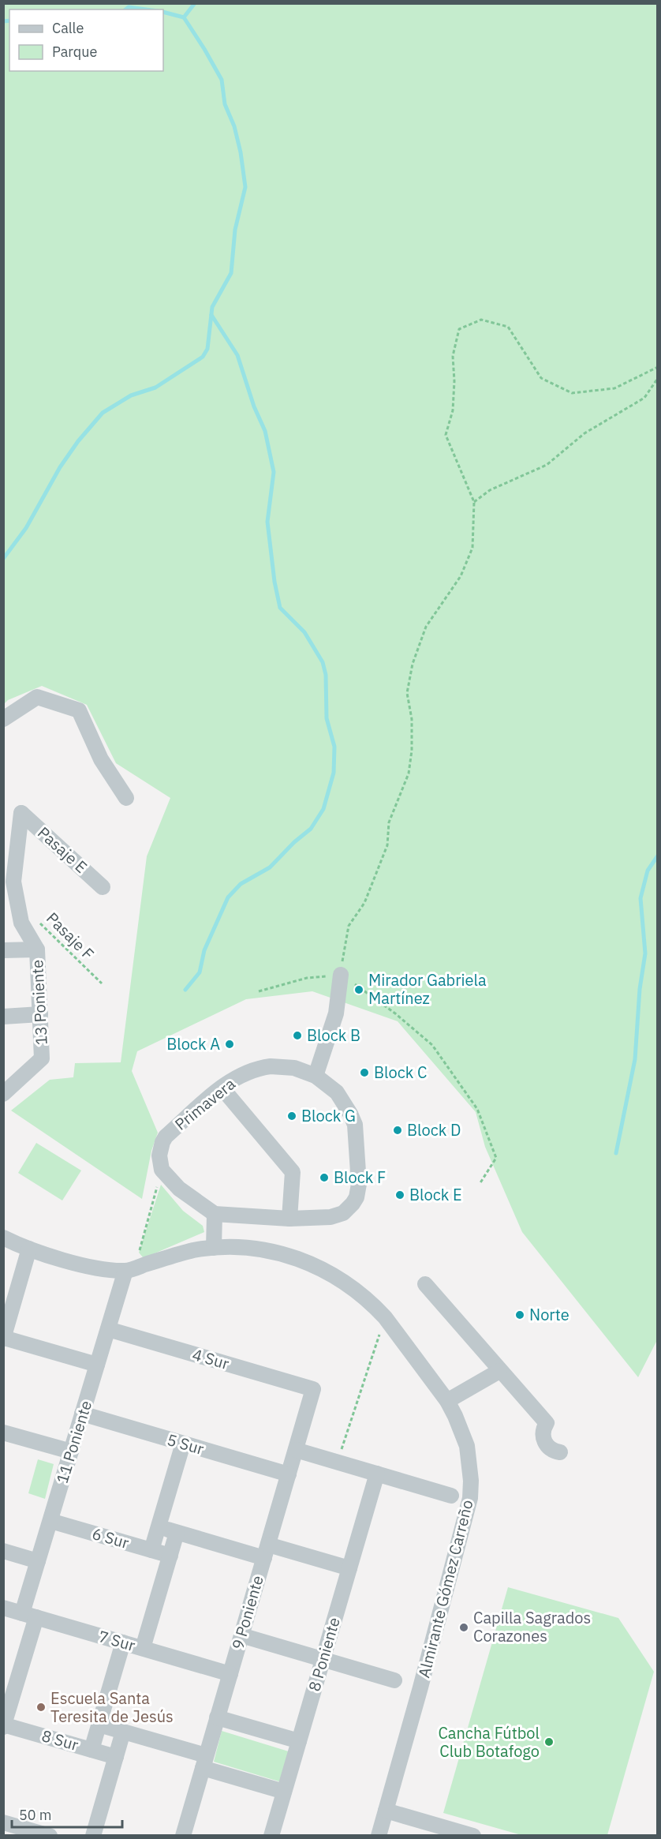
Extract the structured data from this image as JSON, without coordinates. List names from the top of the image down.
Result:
{
  "streets": {
    "street": [
      "Pasaje E",
      "13 Poniente",
      "Primavera",
      "4 Sur",
      "11 Poniente",
      "5 Sur",
      "6 Sur",
      "Almirante Gómez Carreño",
      "9 Poniente",
      "7 Sur",
      "8 Poniente",
      "8 Sur"
    ],
    "path": ["Pasaje F"]
  },
  "crossings": [
    ["Pasaje E", "13 Poniente"],
    ["Pasaje F", "13 Poniente"],
    ["4 Sur", "11 Poniente"],
    ["4 Sur", "9 Poniente"],
    ["11 Poniente", "5 Sur"],
    ["11 Poniente", "6 Sur"],
    ["11 Poniente", "Almirante Gómez Carreño"],
    ["11 Poniente", "7 Sur"],
    ["11 Poniente", "8 Sur"],
    ["5 Sur", "9 Poniente"],
    ["9 Poniente", "7 Sur"],
    ["9 Poniente", "8 Sur"],
    ["8 Poniente", "8 Sur"]
  ],
  "places": [
    "Mirador Gabriela Martínez",
    "Block B",
    "Block A",
    "Block C",
    "Block G",
    "Block D",
    "Block F",
    "Block E",
    "Norte",
    "Capilla Sagrados Corazones",
    "Escuela Santa Teresita de Jesús",
    "Cancha Fútbol Club Botafogo"
  ],
  "legend": ["Calle", "Parque"],
  "scale_bar": "50 m"
}
